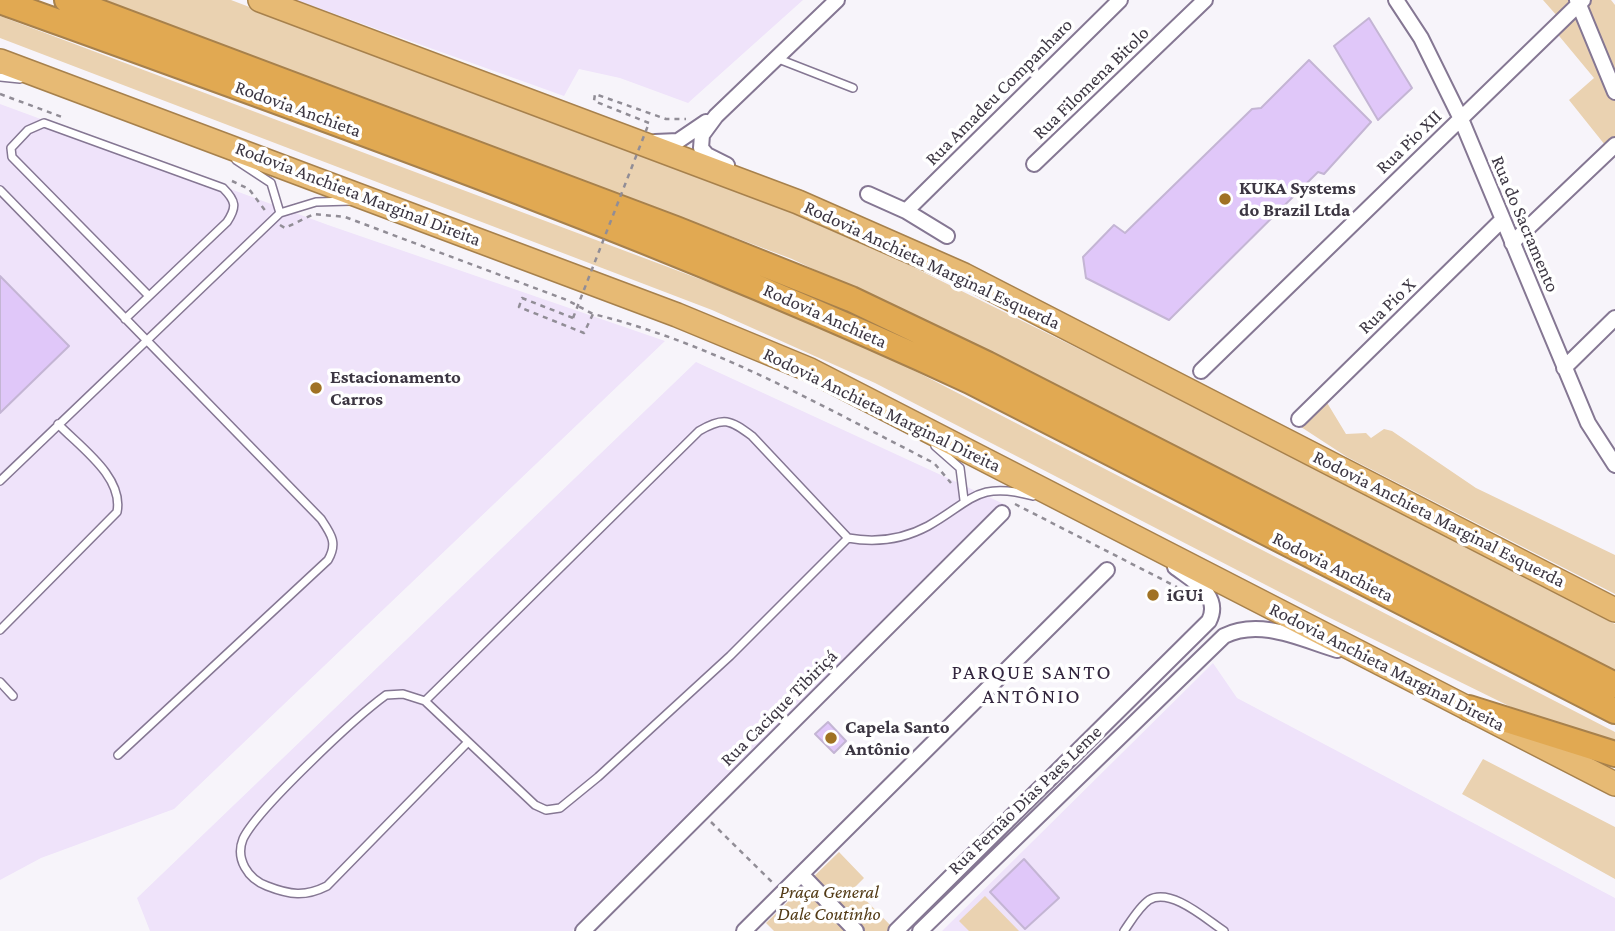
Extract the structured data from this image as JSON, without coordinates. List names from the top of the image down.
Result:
{
  "streets": {
    "highway": ["Rodovia Anchieta", "Rodovia Anchieta Marginal Direita", "Rodovia Anchieta Marginal Esquerda"],
    "street": [
      "Rua Filomena Bitolo",
      "Rua Amadeu Companharo",
      "Rua Pio XII",
      "Rua do Sacramento",
      "Rua Pio X",
      "Rua Cacique Tibiriçá",
      "Rua Fernão Dias Paes Leme"
    ]
  },
  "crossings": [
    ["Rua Pio XII", "Rua do Sacramento"],
    ["Rodovia Anchieta Marginal Direita", "Rua Fernão Dias Paes Leme"],
    ["Rua do Sacramento", "Rua Pio X"]
  ],
  "districts": ["PARQUE SANTO ANTÔNIO"],
  "parks": ["Praça General Dale Coutinho"],
  "places": [
    "KUKA Systems do Brazil Ltda",
    "Estacionamento Carros",
    "iGUi",
    "Capela Santo Antônio"
  ]
}
